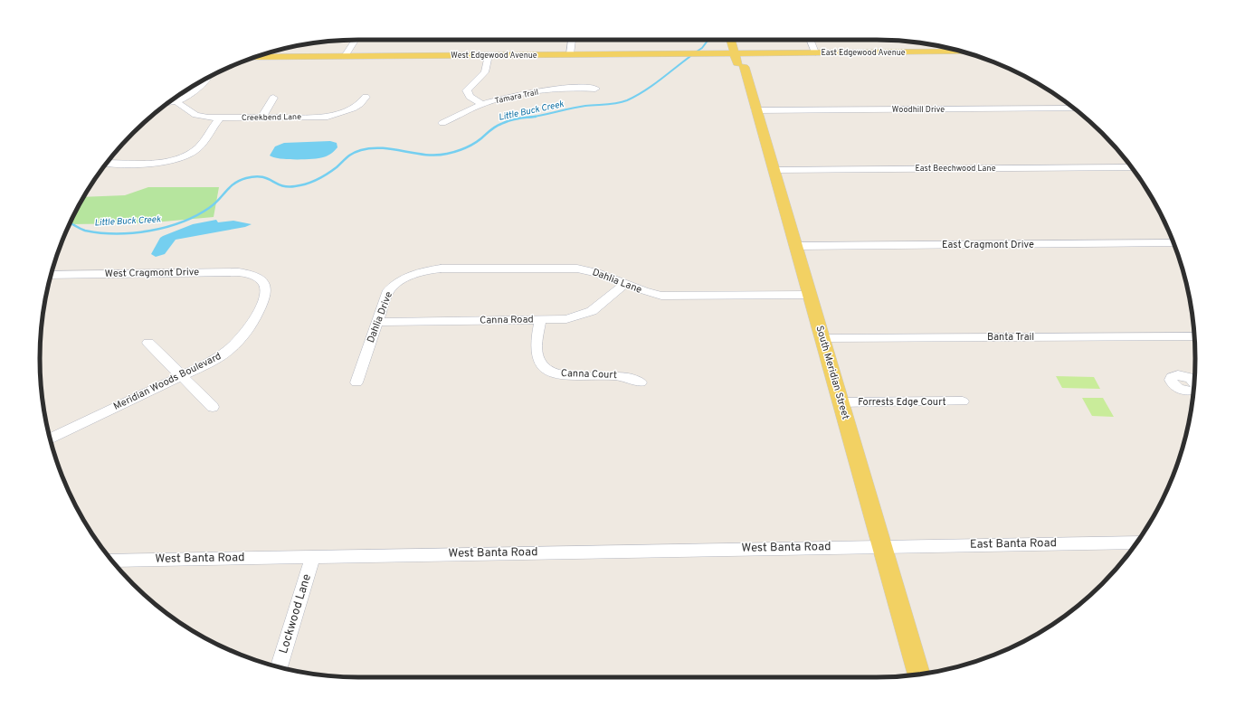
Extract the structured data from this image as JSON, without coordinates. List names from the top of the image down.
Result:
{
  "streets": {
    "main road": ["East Edgewood Avenue", "West Edgewood Avenue", "South Meridian Street"],
    "street": [
      "Tamara Trail",
      "Woodhill Drive",
      "Creekbend Lane",
      "East Beechwood Lane",
      "East Cragmont Drive",
      "West Cragmont Drive",
      "Dahlia Lane",
      "Dahlia Drive",
      "Canna Road",
      "Banta Trail",
      "Canna Court",
      "Meridian Woods Boulevard",
      "Forrests Edge Court",
      "East Banta Road",
      "West Banta Road",
      "Lockwood Lane"
    ]
  },
  "crossings": [
    ["East Edgewood Avenue", "West Edgewood Avenue"],
    ["East Edgewood Avenue", "South Meridian Street"],
    ["West Edgewood Avenue", "South Meridian Street"],
    ["Woodhill Drive", "South Meridian Street"],
    ["East Beechwood Lane", "South Meridian Street"],
    ["East Cragmont Drive", "South Meridian Street"],
    ["West Cragmont Drive", "Meridian Woods Boulevard"],
    ["Dahlia Lane", "Dahlia Drive"],
    ["Dahlia Lane", "Canna Road"],
    ["Dahlia Lane", "South Meridian Street"],
    ["Dahlia Drive", "Canna Road"],
    ["Canna Road", "Canna Court"],
    ["Banta Trail", "South Meridian Street"],
    ["South Meridian Street", "Forrests Edge Court"],
    ["South Meridian Street", "East Banta Road"],
    ["South Meridian Street", "West Banta Road"],
    ["East Banta Road", "West Banta Road"],
    ["West Banta Road", "Lockwood Lane"]
  ],
  "water": ["Little Buck Creek"]
}
